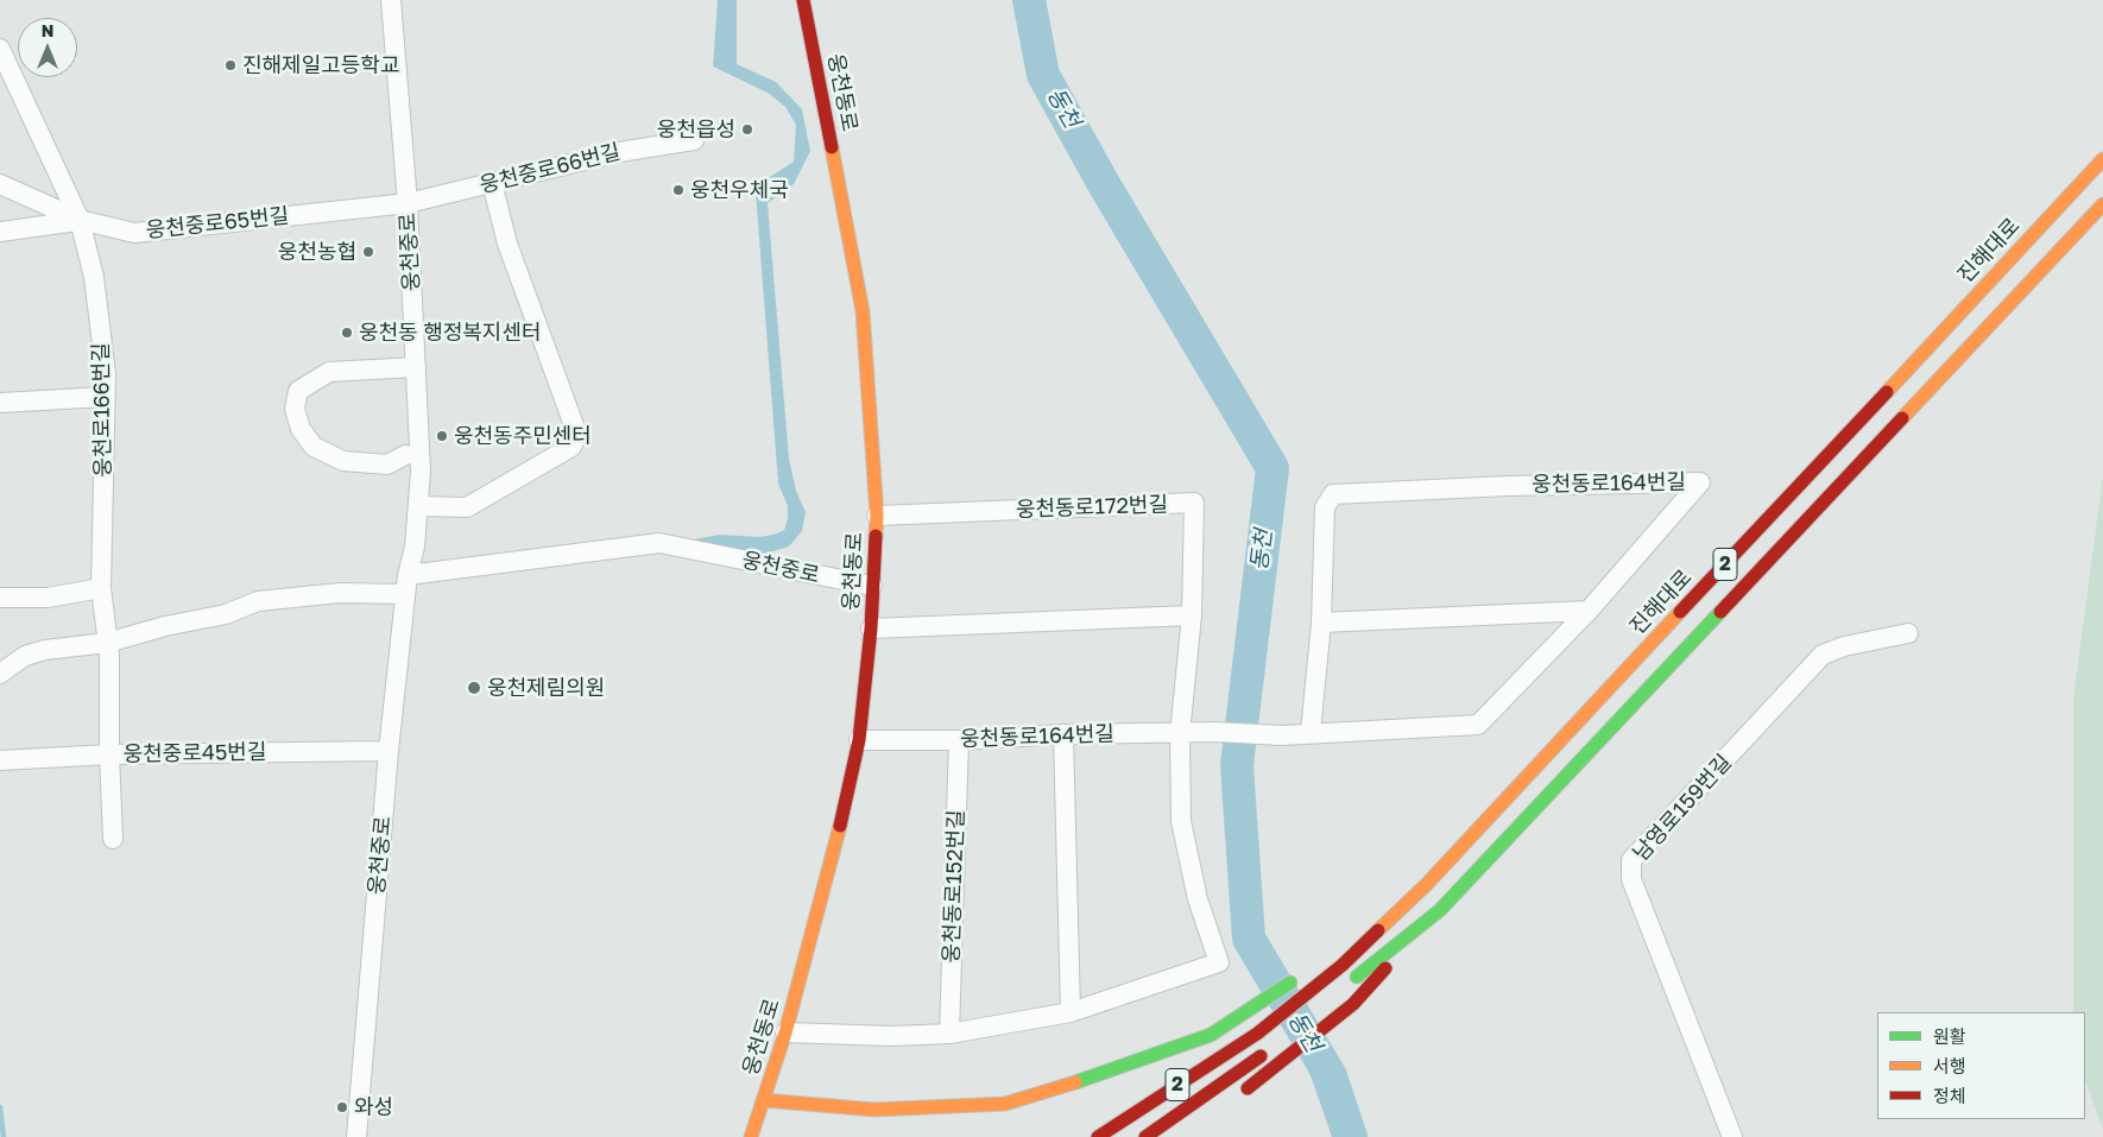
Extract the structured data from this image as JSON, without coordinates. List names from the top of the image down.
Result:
{
  "streets": {
    "main road": ["웅천동로", "진해대로", "2"],
    "street": [
      "웅천중로66번길",
      "웅천중로65번길",
      "웅천중로",
      "웅천로166번길",
      "웅천동로164번길",
      "웅천동로172번길",
      "웅천중로45번길",
      "남영로159번길",
      "웅천동로152번길"
    ]
  },
  "crossings": [
    ["웅천동로", "웅천중로"],
    ["웅천동로", "웅천동로164번길"],
    ["웅천동로", "웅천동로172번길"],
    ["웅천중로66번길", "웅천중로65번길"],
    ["웅천중로66번길", "웅천중로"],
    ["웅천중로65번길", "웅천중로"],
    ["웅천중로65번길", "웅천로166번길"],
    ["웅천중로", "웅천중로45번길"],
    ["웅천로166번길", "웅천중로45번길"],
    ["웅천동로164번길", "웅천동로172번길"],
    ["웅천동로164번길", "웅천동로152번길"]
  ],
  "water": ["동천"],
  "places": [
    "진해제일고등학교",
    "웅천읍성",
    "웅천우체국",
    "웅천농협",
    "웅천동 행정복지센터",
    "웅천동주민센터",
    "웅천제림의원",
    "와성"
  ],
  "legend": ["원활", "서행", "정체"],
  "north": "top"
}
